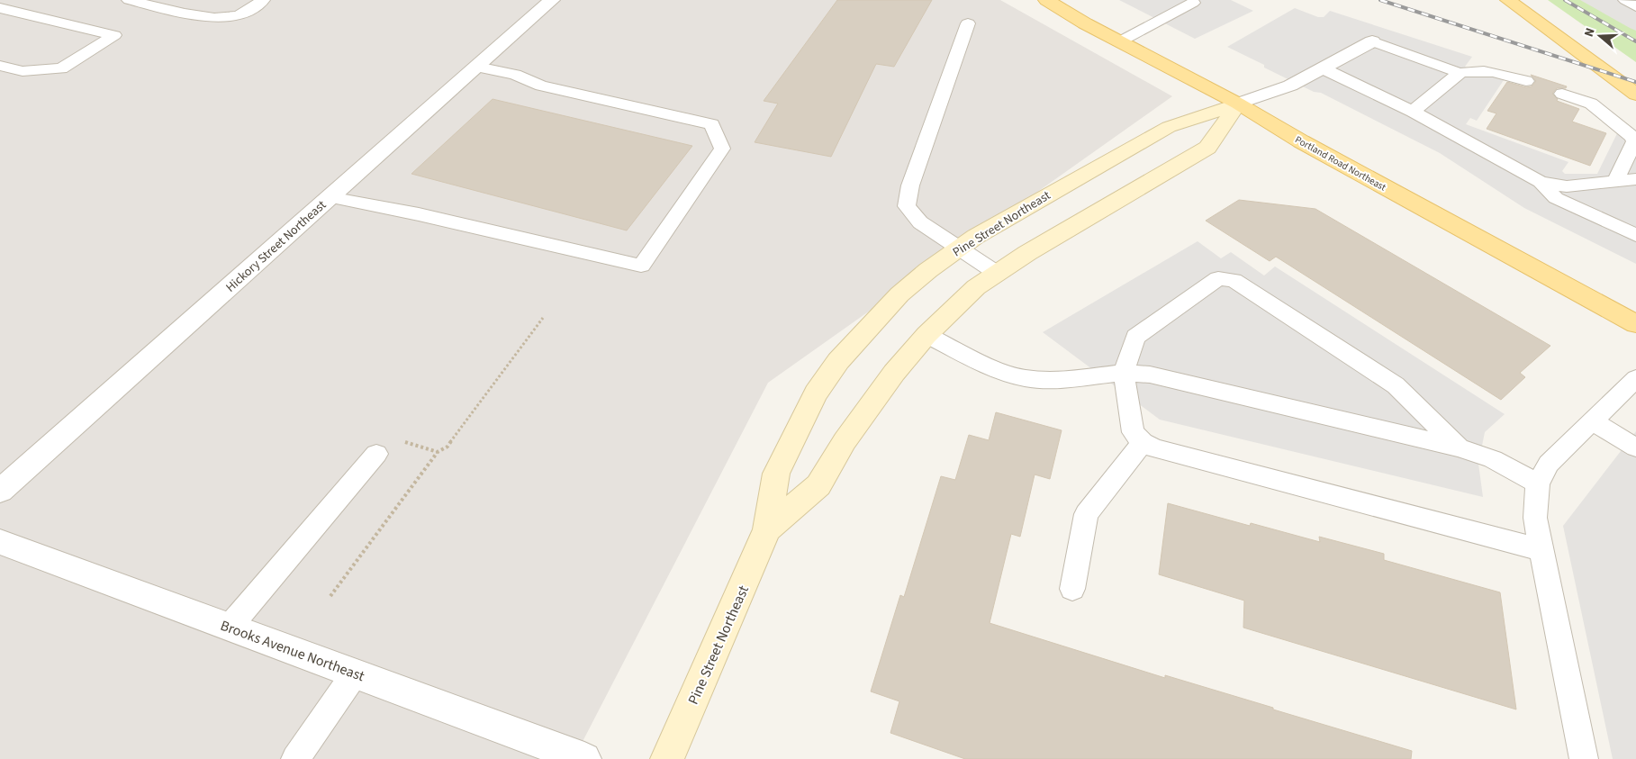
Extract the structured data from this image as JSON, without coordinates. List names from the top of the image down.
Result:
{
  "streets": {
    "main road": ["Portland Road Northeast", "Pine Street Northeast"],
    "street": ["Hickory Street Northeast", "Brooks Avenue Northeast"]
  },
  "crossings": [
    ["Portland Road Northeast", "Pine Street Northeast"]
  ],
  "north": "left"
}
